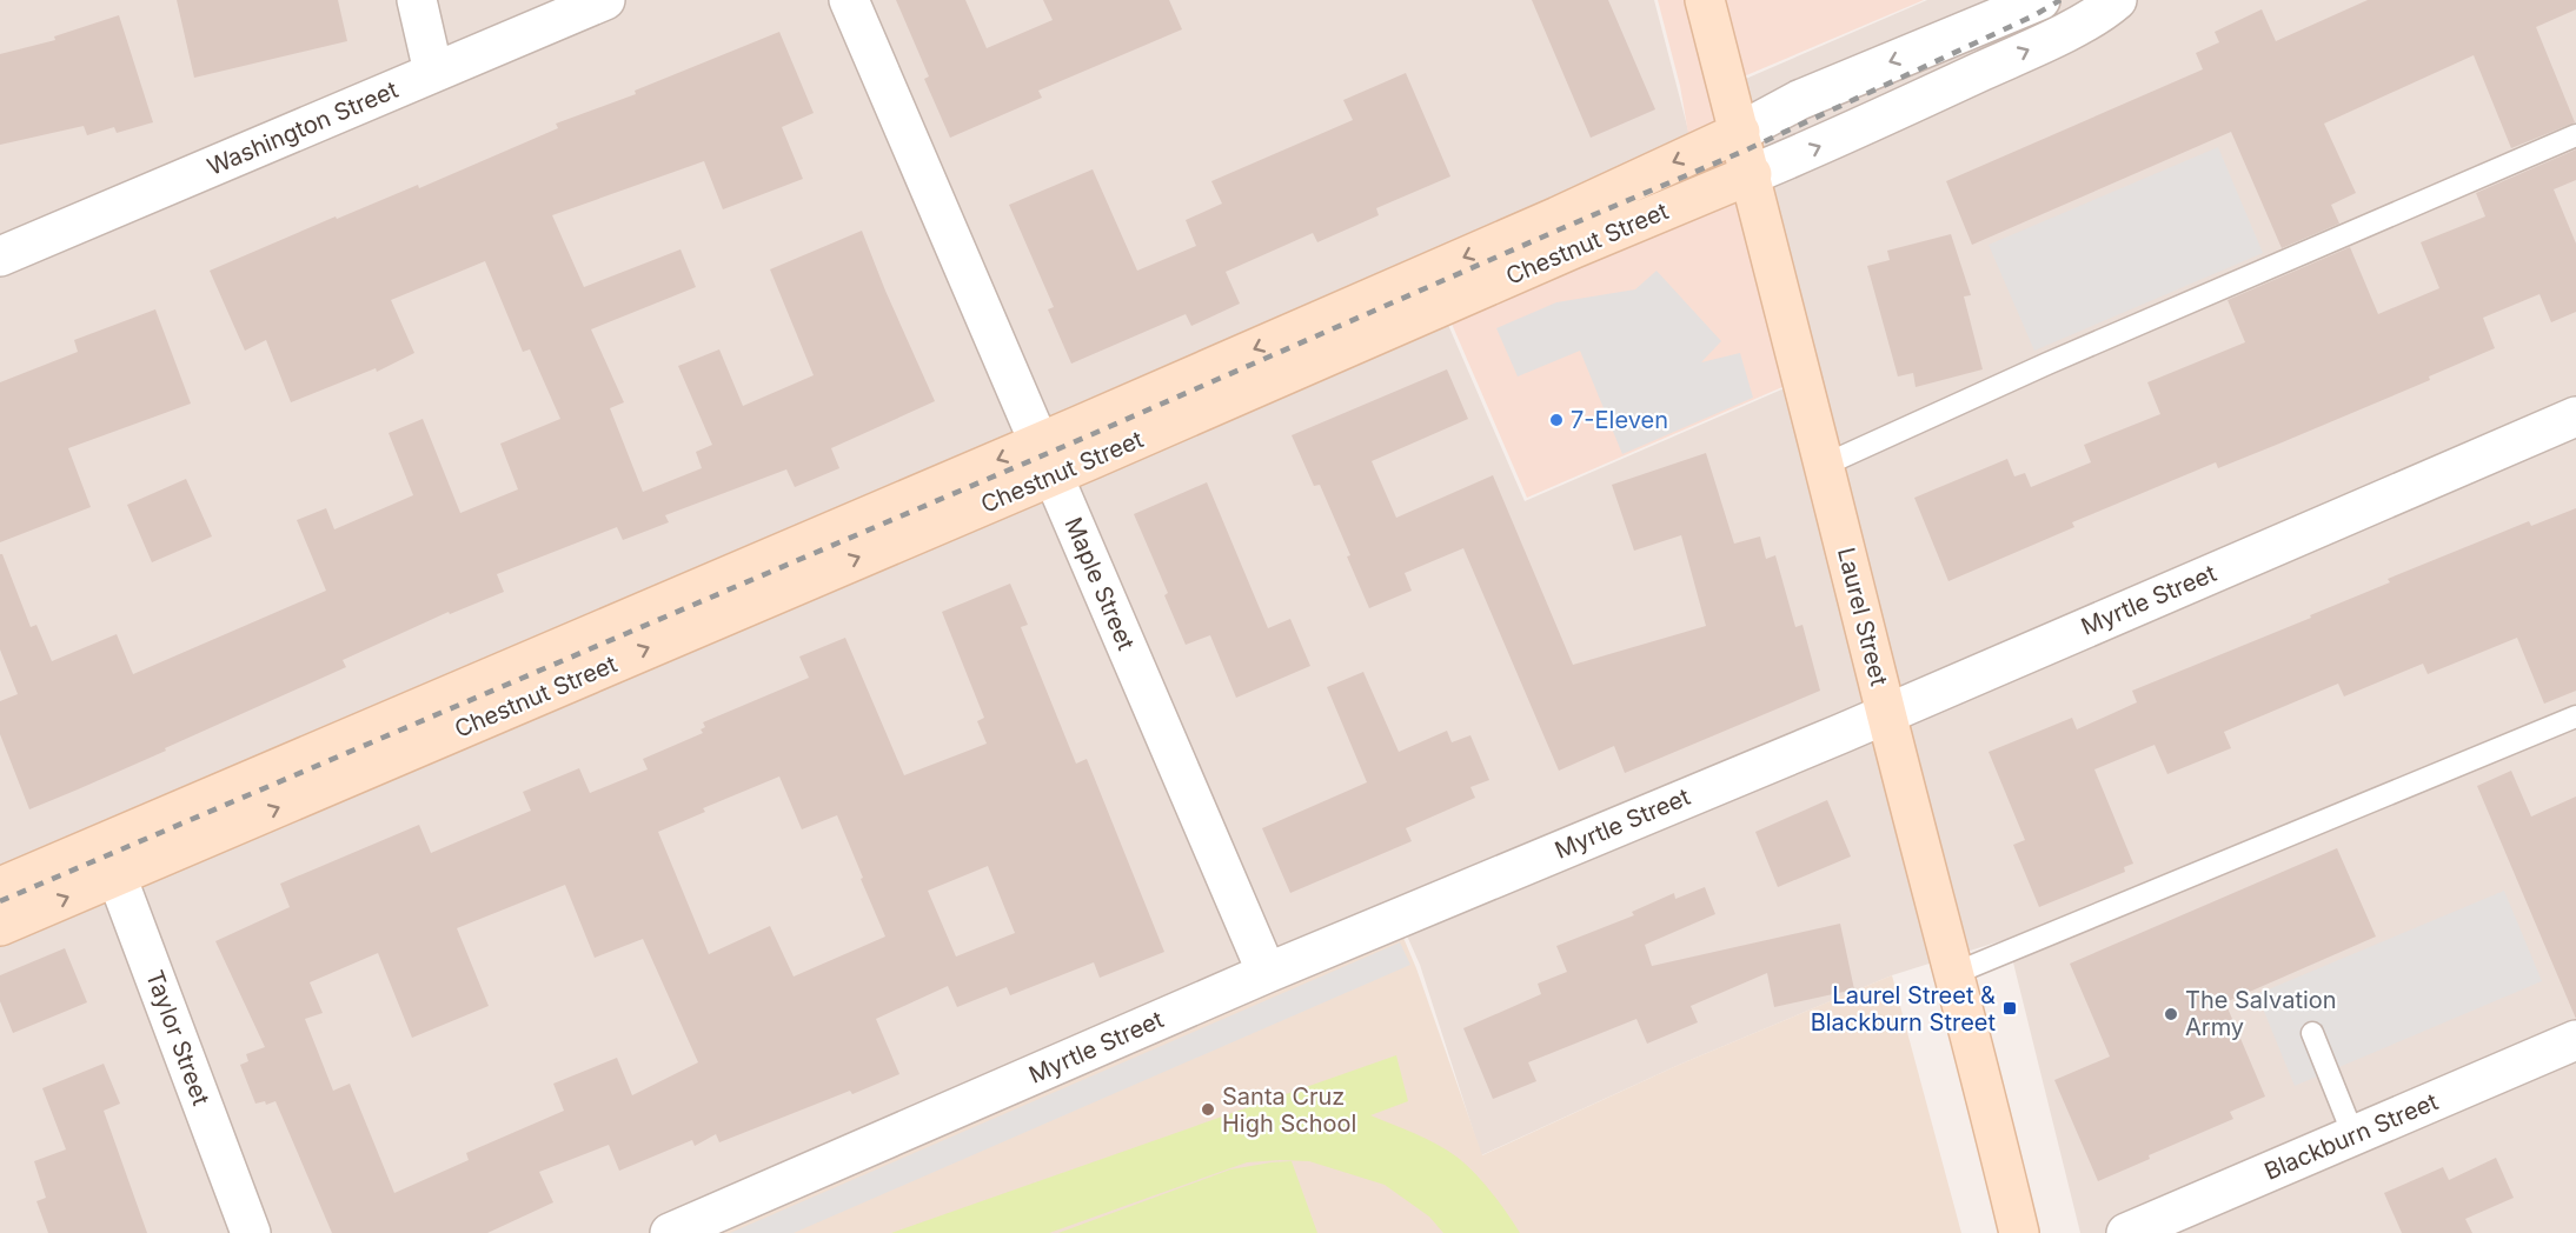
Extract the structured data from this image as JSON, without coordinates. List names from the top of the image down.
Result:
{
  "streets": {
    "main road": ["Chestnut Street", "Laurel Street"],
    "street": [
      "Washington Street",
      "Maple Street",
      "Myrtle Street",
      "Taylor Street",
      "Blackburn Street"
    ]
  },
  "crossings": [
    ["Chestnut Street", "Maple Street"],
    ["Chestnut Street", "Laurel Street"],
    ["Chestnut Street", "Taylor Street"],
    ["Maple Street", "Myrtle Street"],
    ["Myrtle Street", "Laurel Street"]
  ],
  "places": {
    "other": ["7-Eleven", "The Salvation Army", "Santa Cruz High School"],
    "transit": ["Laurel Street & Blackburn Street"]
  }
}
